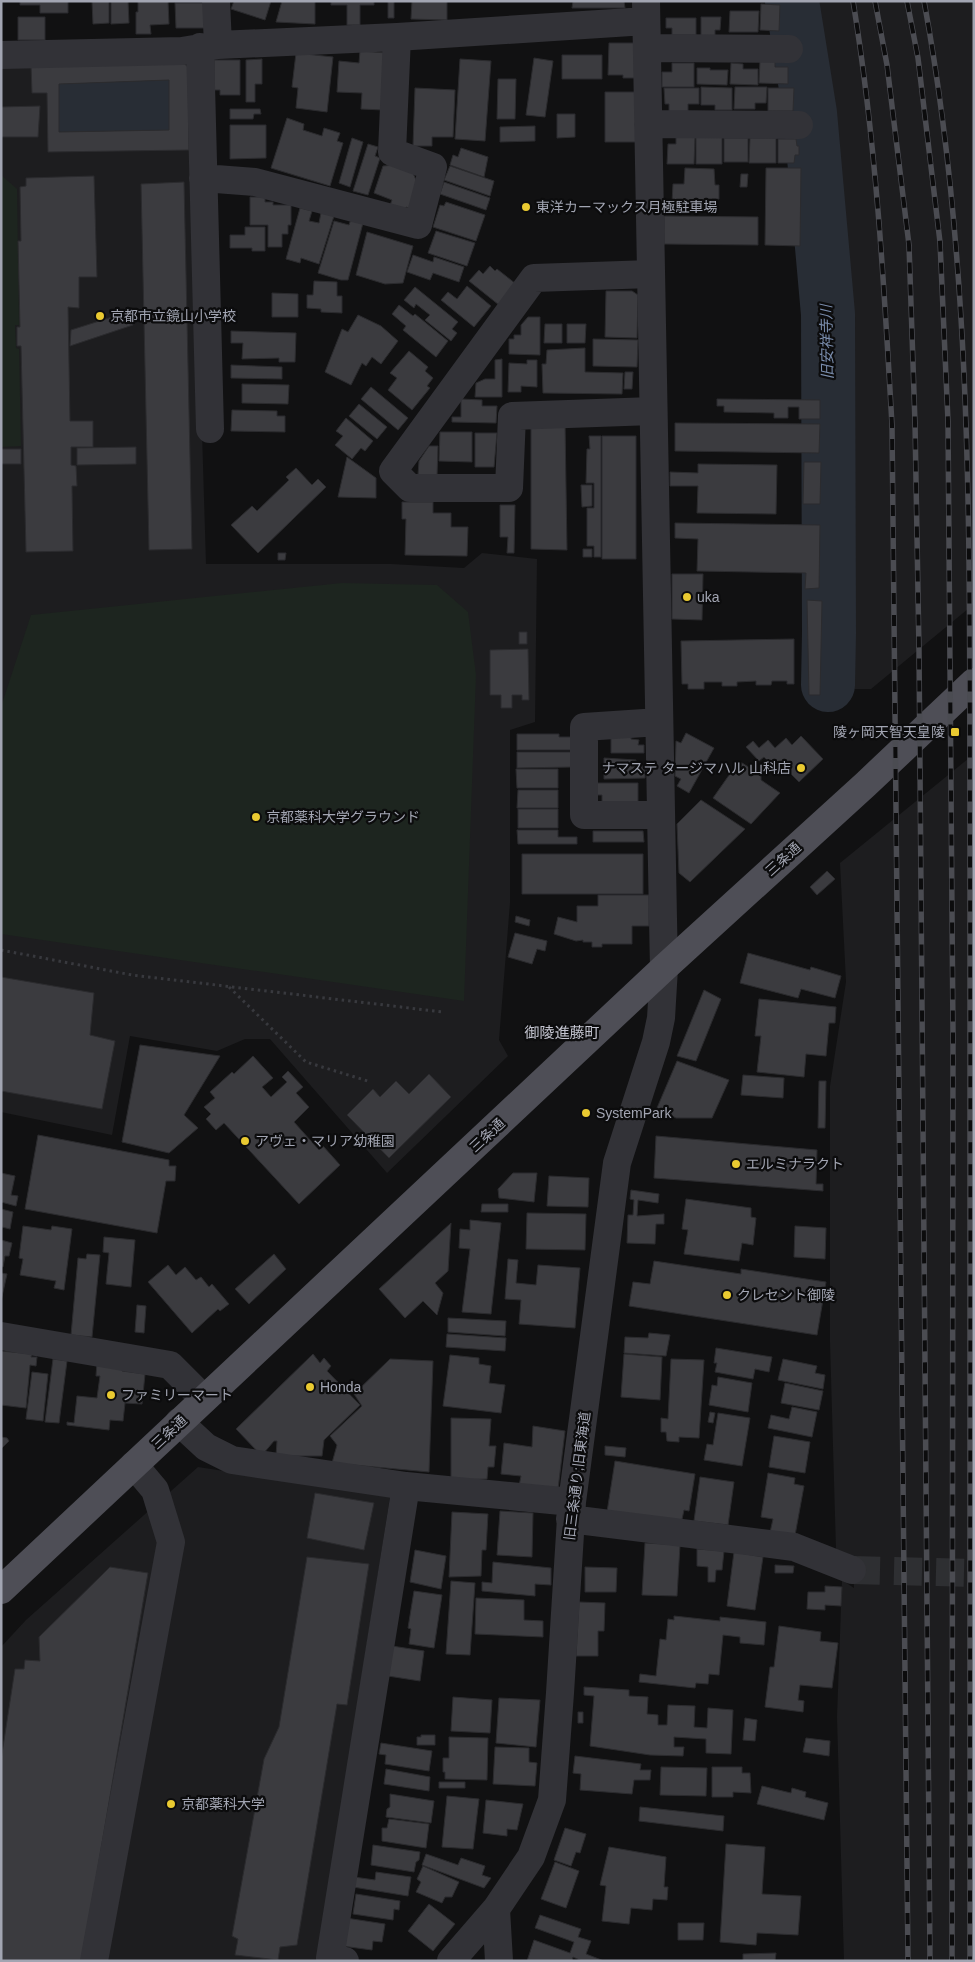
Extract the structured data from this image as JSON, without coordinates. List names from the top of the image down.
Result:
{
  "streets": {
    "main road": ["三条通"],
    "street": ["旧三条通り;旧東海道"]
  },
  "crossings": [
    ["三条通", "旧三条通り;旧東海道"]
  ],
  "districts": ["御陵進藤町"],
  "water": ["旧安祥寺川"],
  "places": {
    "other": [
      "東洋カーマックス月極駐車場",
      "京都市立鏡山小学校",
      "uka",
      "ナマステ タージマハル 山科店",
      "京都薬科大学グラウンド",
      "SystemPark",
      "アヴェ・マリア幼稚園",
      "エルミナラクト",
      "クレセント御陵",
      "Honda",
      "ファミリーマート",
      "京都薬科大学"
    ],
    "transit": ["陵ヶ岡天智天皇陵"]
  }
}
